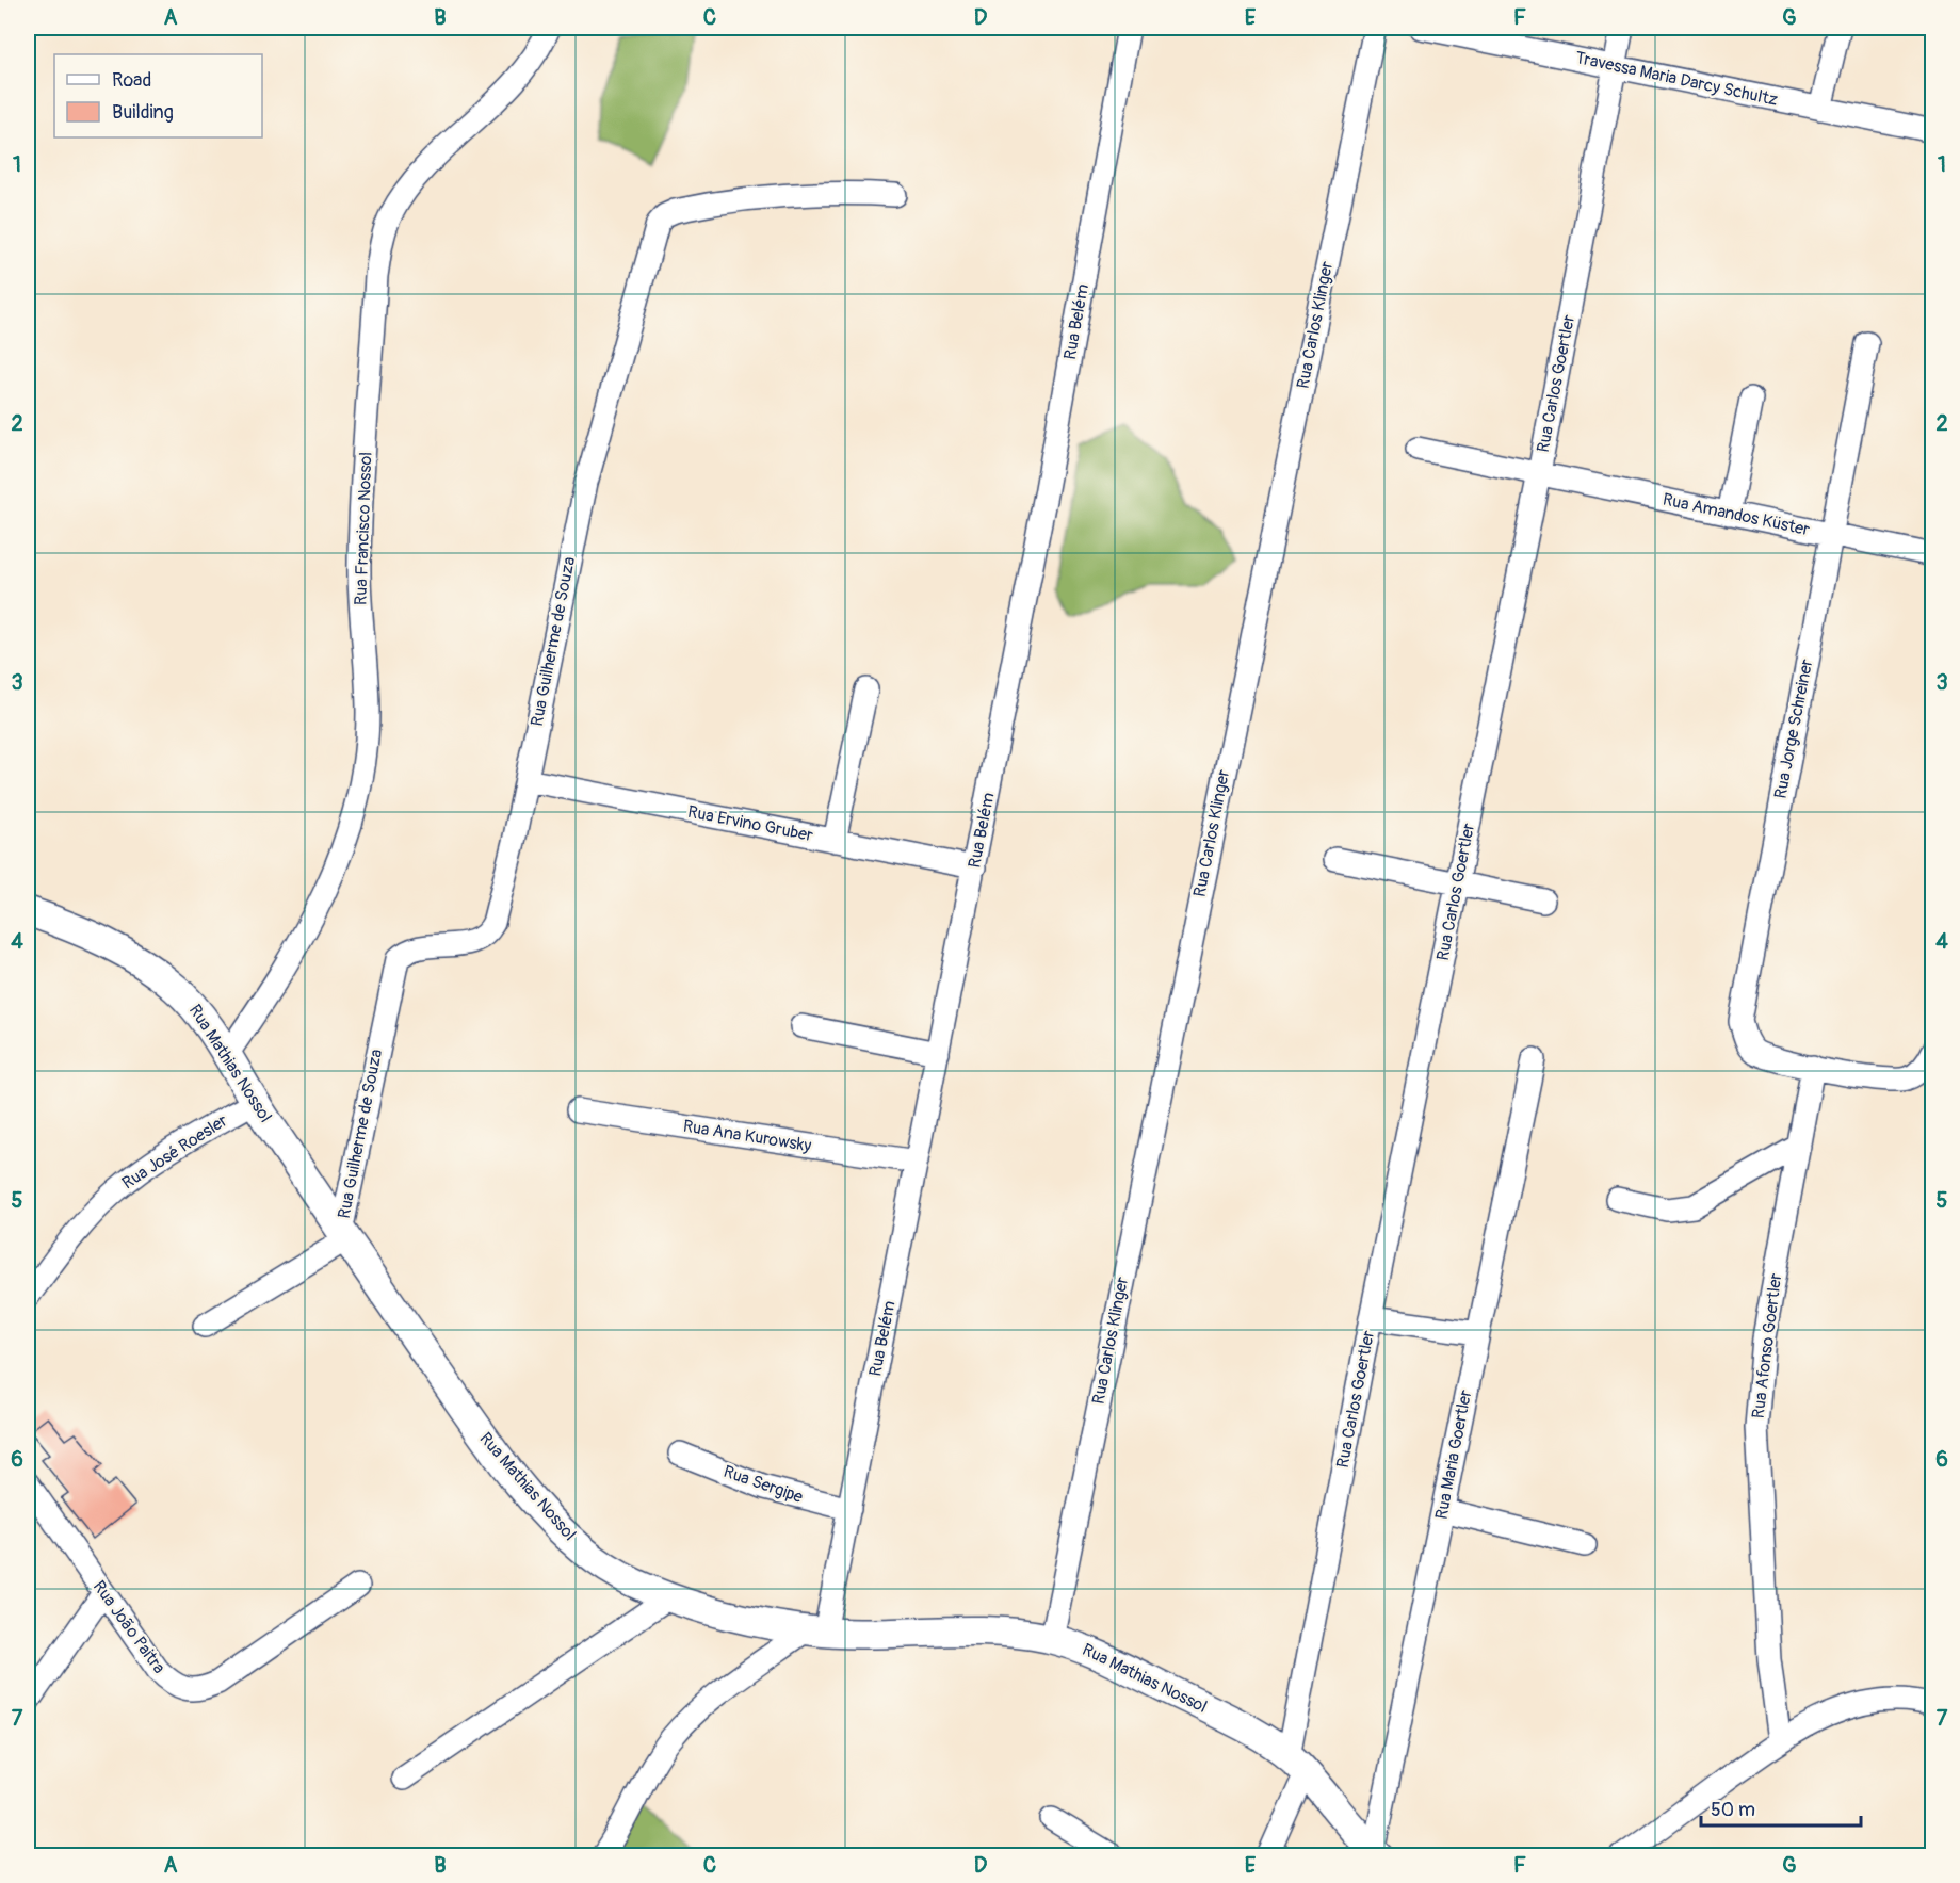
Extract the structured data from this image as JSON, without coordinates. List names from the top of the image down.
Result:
{
  "streets": {
    "street": [
      "Travessa Maria Darcy Schultz",
      "Rua Belém",
      "Rua Carlos Klinger",
      "Rua Carlos Goertler",
      "Rua Amandos Küster",
      "Rua Francisco Nossol",
      "Rua Guilherme de Souza",
      "Rua Jorge Schreiner",
      "Rua Ervino Gruber",
      "Rua Mathias Nossol",
      "Rua Ana Kurowsky",
      "Rua José Roesler",
      "Rua Afonso Goertler",
      "Rua Maria Goertler",
      "Rua Sergipe",
      "Rua João Paitra"
    ]
  },
  "crossings": [
    ["Travessa Maria Darcy Schultz", "Rua Carlos Goertler"],
    ["Rua Belém", "Rua Ervino Gruber"],
    ["Rua Belém", "Rua Mathias Nossol"],
    ["Rua Belém", "Rua Ana Kurowsky"],
    ["Rua Belém", "Rua Sergipe"],
    ["Rua Carlos Klinger", "Rua Mathias Nossol"],
    ["Rua Carlos Goertler", "Rua Amandos Küster"],
    ["Rua Carlos Goertler", "Rua Mathias Nossol"],
    ["Rua Amandos Küster", "Rua Jorge Schreiner"],
    ["Rua Francisco Nossol", "Rua Mathias Nossol"],
    ["Rua Guilherme de Souza", "Rua Ervino Gruber"],
    ["Rua Guilherme de Souza", "Rua Mathias Nossol"],
    ["Rua Jorge Schreiner", "Rua Afonso Goertler"],
    ["Rua Mathias Nossol", "Rua José Roesler"],
    ["Rua Mathias Nossol", "Rua Maria Goertler"]
  ],
  "legend": ["Road", "Building"],
  "scale_bar": "50 m",
  "grid": {
    "columns": [
      "A",
      "B",
      "C",
      "D",
      "E",
      "F",
      "G"
    ],
    "rows": [
      "1",
      "2",
      "3",
      "4",
      "5",
      "6",
      "7"
    ]
  }
}
